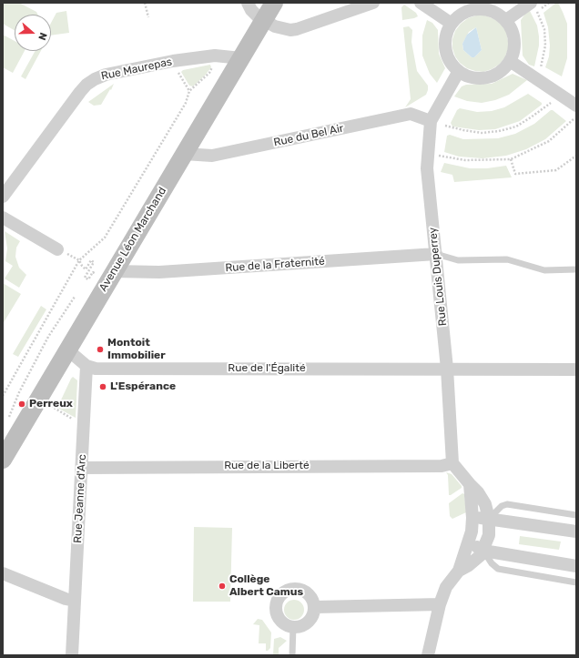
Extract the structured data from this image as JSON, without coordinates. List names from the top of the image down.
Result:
{
  "streets": {
    "main road": ["Avenue Léon Marchand"],
    "street": [
      "Rue Maurepas",
      "Rue du Bel Air",
      "Rue de la Fraternité",
      "Rue Louis Duperrey",
      "Rue de l'Égalité",
      "Rue de la Liberté",
      "Rue Jeanne d'Arc"
    ]
  },
  "crossings": [
    ["Rue Maurepas", "Avenue Léon Marchand"],
    ["Rue du Bel Air", "Avenue Léon Marchand"],
    ["Rue du Bel Air", "Rue Louis Duperrey"],
    ["Avenue Léon Marchand", "Rue de la Fraternité"],
    ["Rue de la Fraternité", "Rue Louis Duperrey"],
    ["Rue Louis Duperrey", "Rue de l'Égalité"],
    ["Rue Louis Duperrey", "Rue de la Liberté"],
    ["Rue de l'Égalité", "Rue Jeanne d'Arc"],
    ["Rue de la Liberté", "Rue Jeanne d'Arc"]
  ],
  "places": [
    "Montoit Immobilier",
    "L'Espérance",
    "Perreux",
    "Collège Albert Camus"
  ],
  "north": "right"
}
